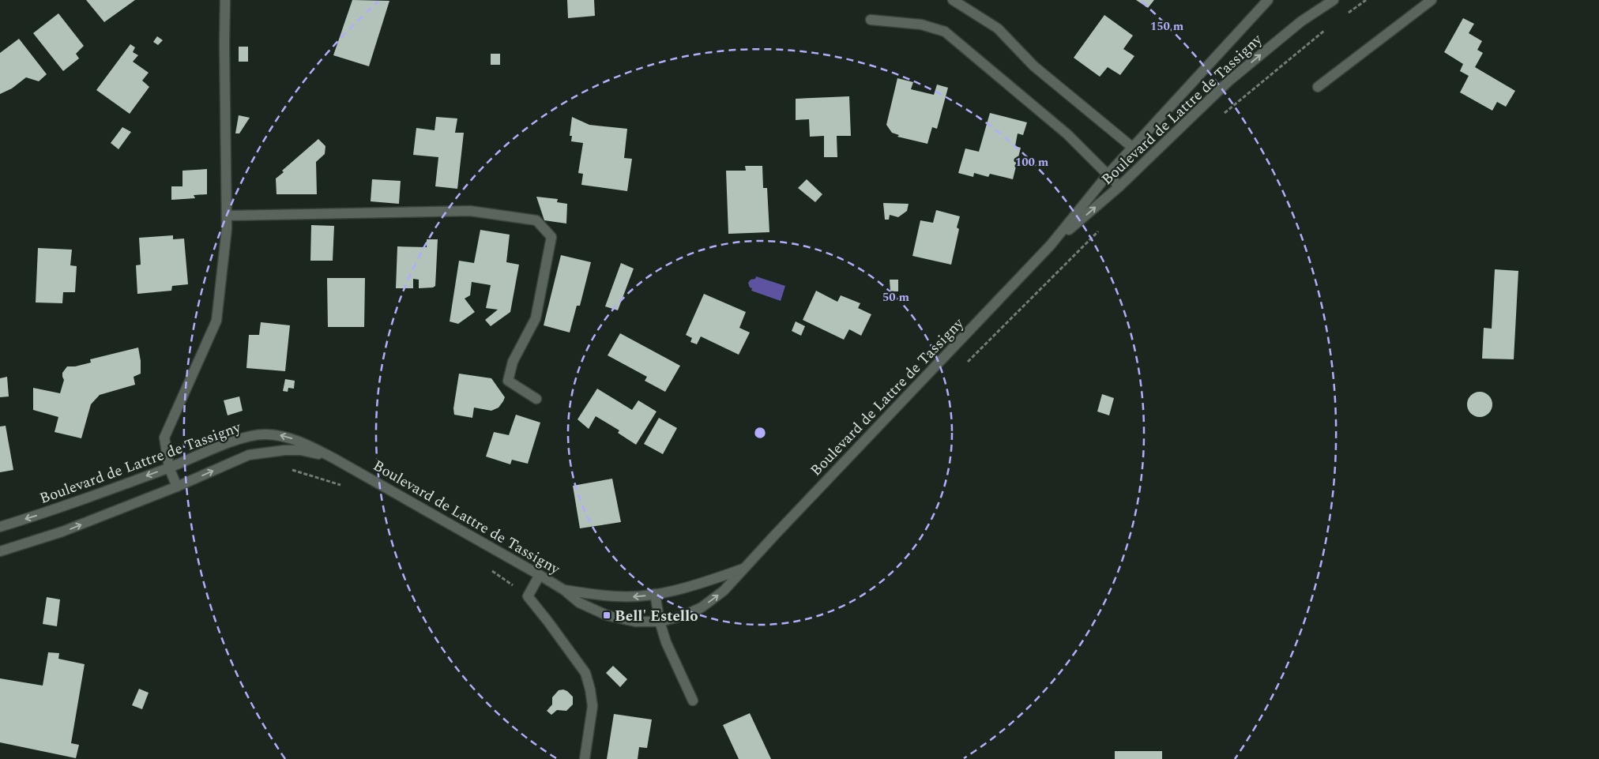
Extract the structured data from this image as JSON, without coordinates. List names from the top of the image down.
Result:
{
  "streets": {
    "street": ["Boulevard de Lattre de Tassigny"]
  },
  "places": {
    "transit": ["Bell' Estello"]
  },
  "rings": ["150 m", "100 m", "50 m"]
}
